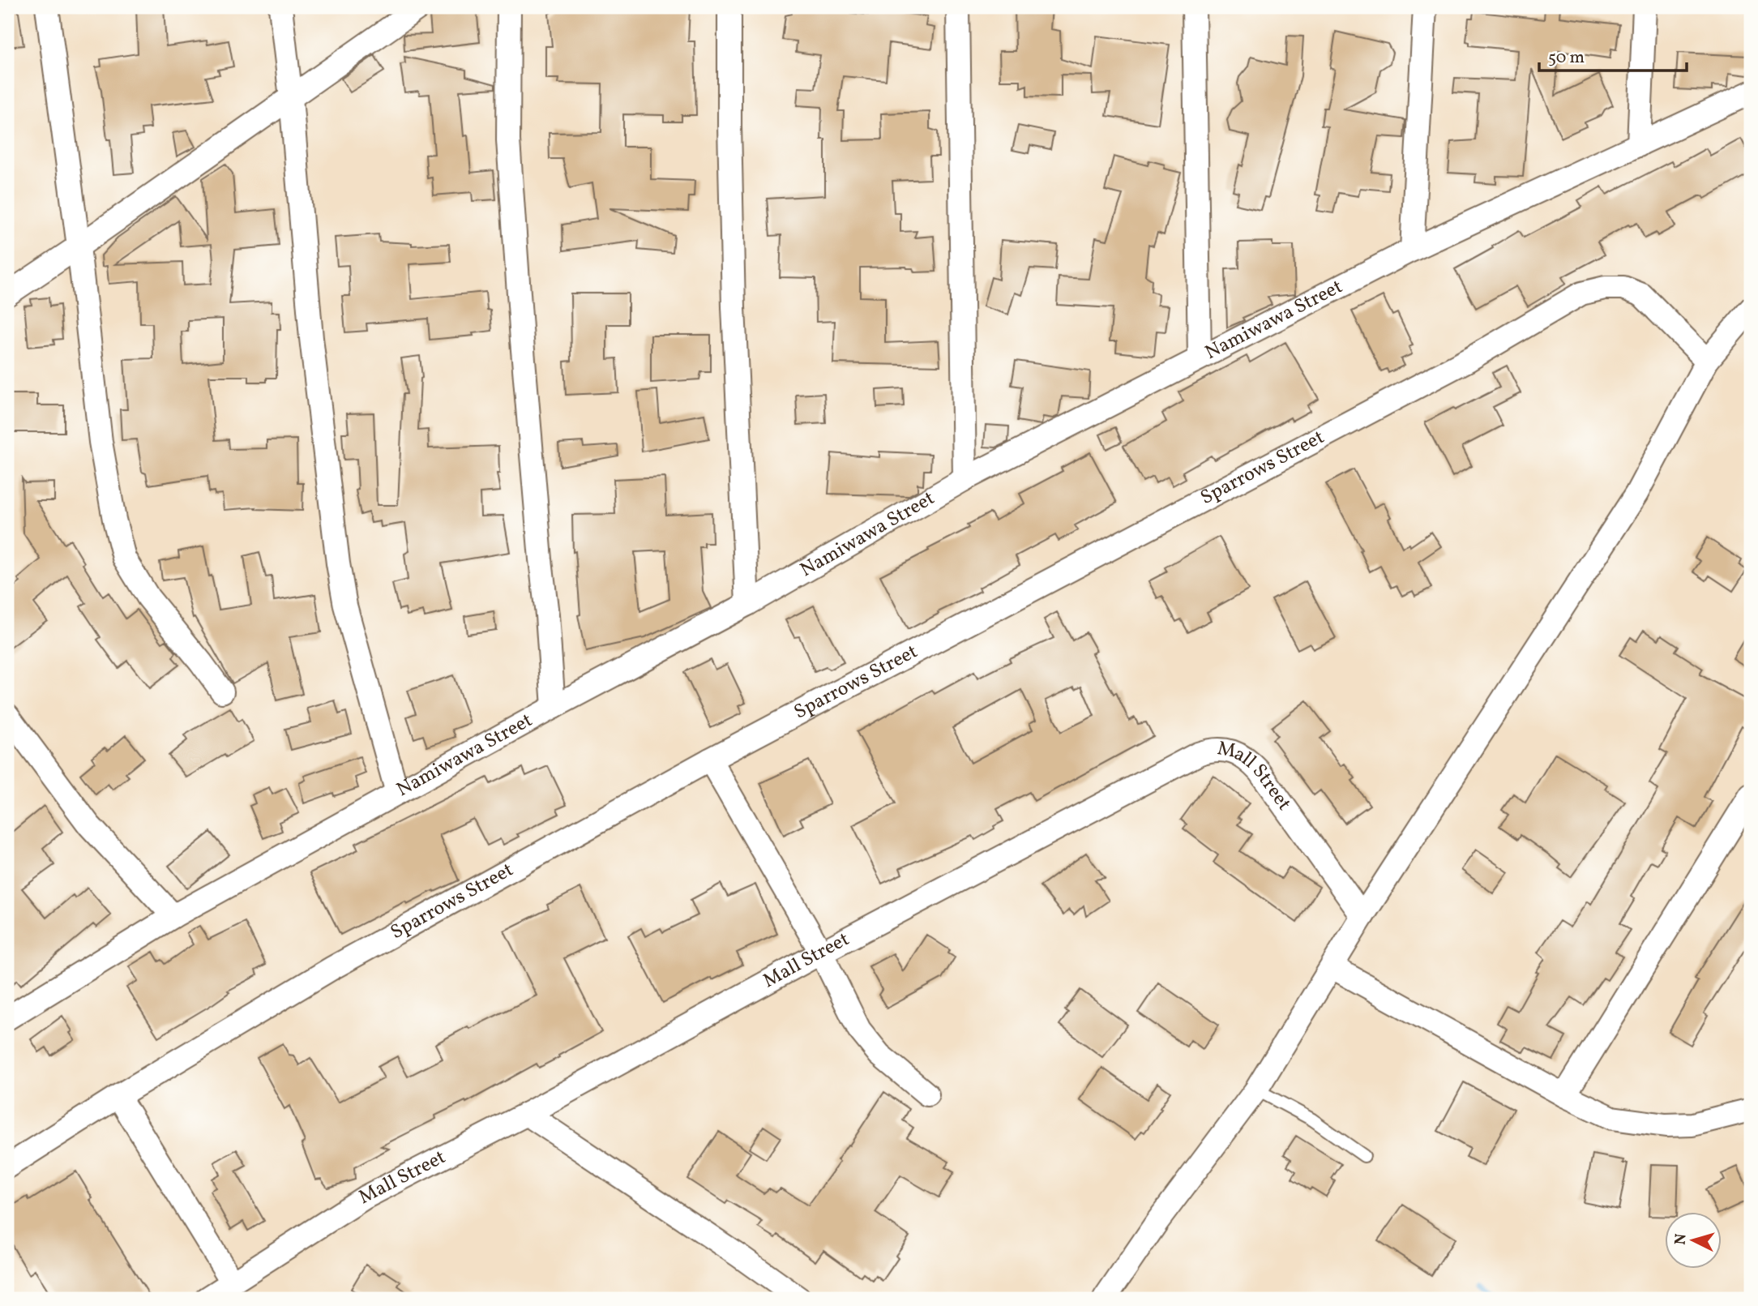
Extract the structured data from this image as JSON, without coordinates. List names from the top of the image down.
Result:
{
  "streets": {
    "street": ["Namiwawa Street", "Sparrows Street", "Mall Street"]
  },
  "scale_bar": "50 m",
  "north": "left"
}
